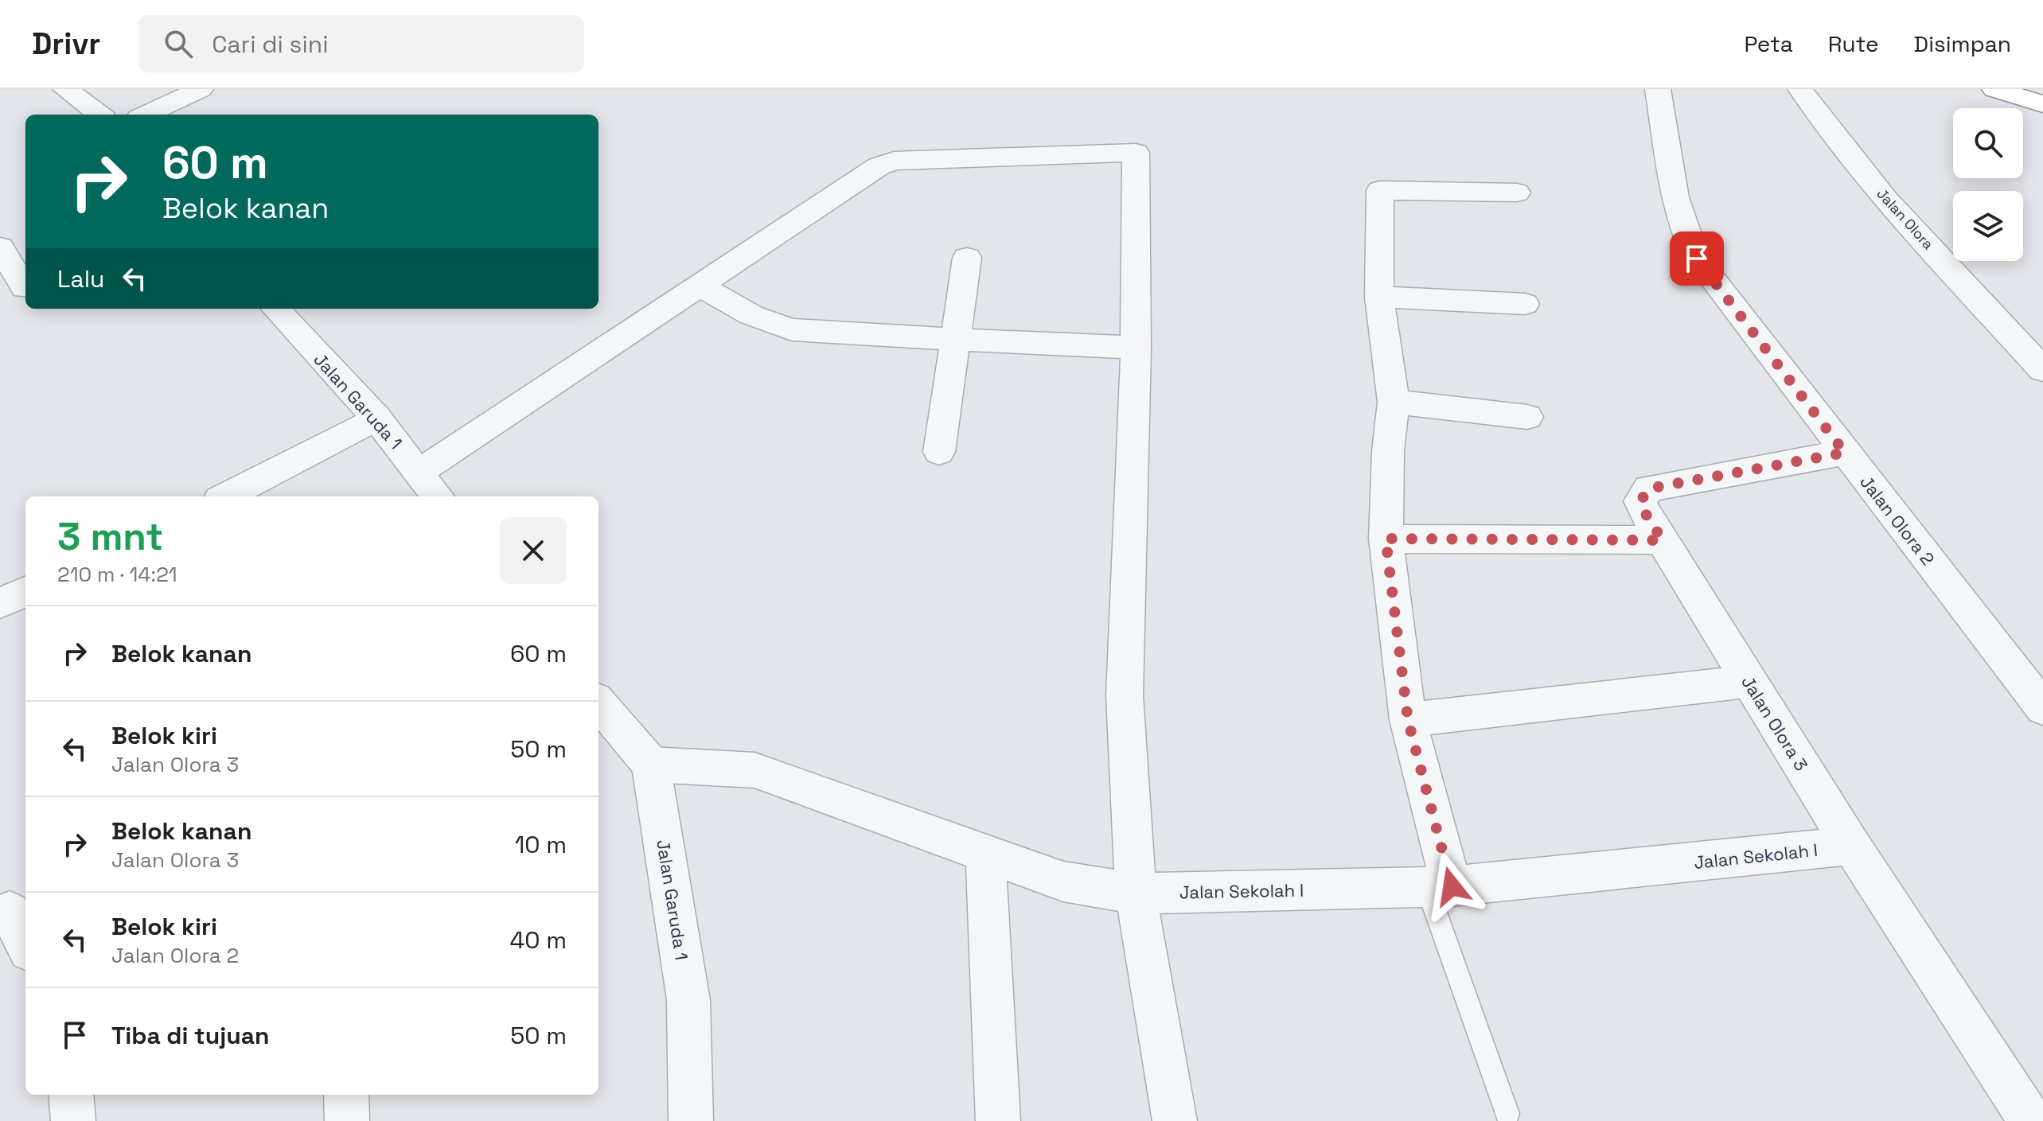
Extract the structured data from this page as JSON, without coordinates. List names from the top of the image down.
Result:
{
  "streets": {
    "street": [
      "Jalan Olora",
      "Jalan Garuda 1",
      "Jalan Olora 2",
      "Jalan Olora 3",
      "Jalan Sekolah I"
    ]
  },
  "crossings": [
    ["Jalan Garuda 1", "Jalan Sekolah I"],
    ["Jalan Olora 2", "Jalan Olora 3"],
    ["Jalan Olora 3", "Jalan Sekolah I"]
  ],
  "page": {
    "header": "Drivr",
    "search": "Cari di sini",
    "nav": ["Peta", "Rute", "Disimpan"],
    "turn": ["60 m", "Belok kanan"],
    "then": "Lalu",
    "heading": ["3 mnt", "210 m · 14:21"],
    "list": [
      {
        "name": "Belok kanan",
        "value": "60 m"
      },
      {
        "name": "Belok kiri",
        "note": "Jalan Olora 3",
        "value": "50 m"
      },
      {
        "name": "Belok kanan",
        "note": "Jalan Olora 3",
        "value": "10 m"
      },
      {
        "name": "Belok kiri",
        "note": "Jalan Olora 2",
        "value": "40 m"
      },
      {
        "name": "Tiba di tujuan",
        "value": "50 m"
      }
    ]
  }
}
